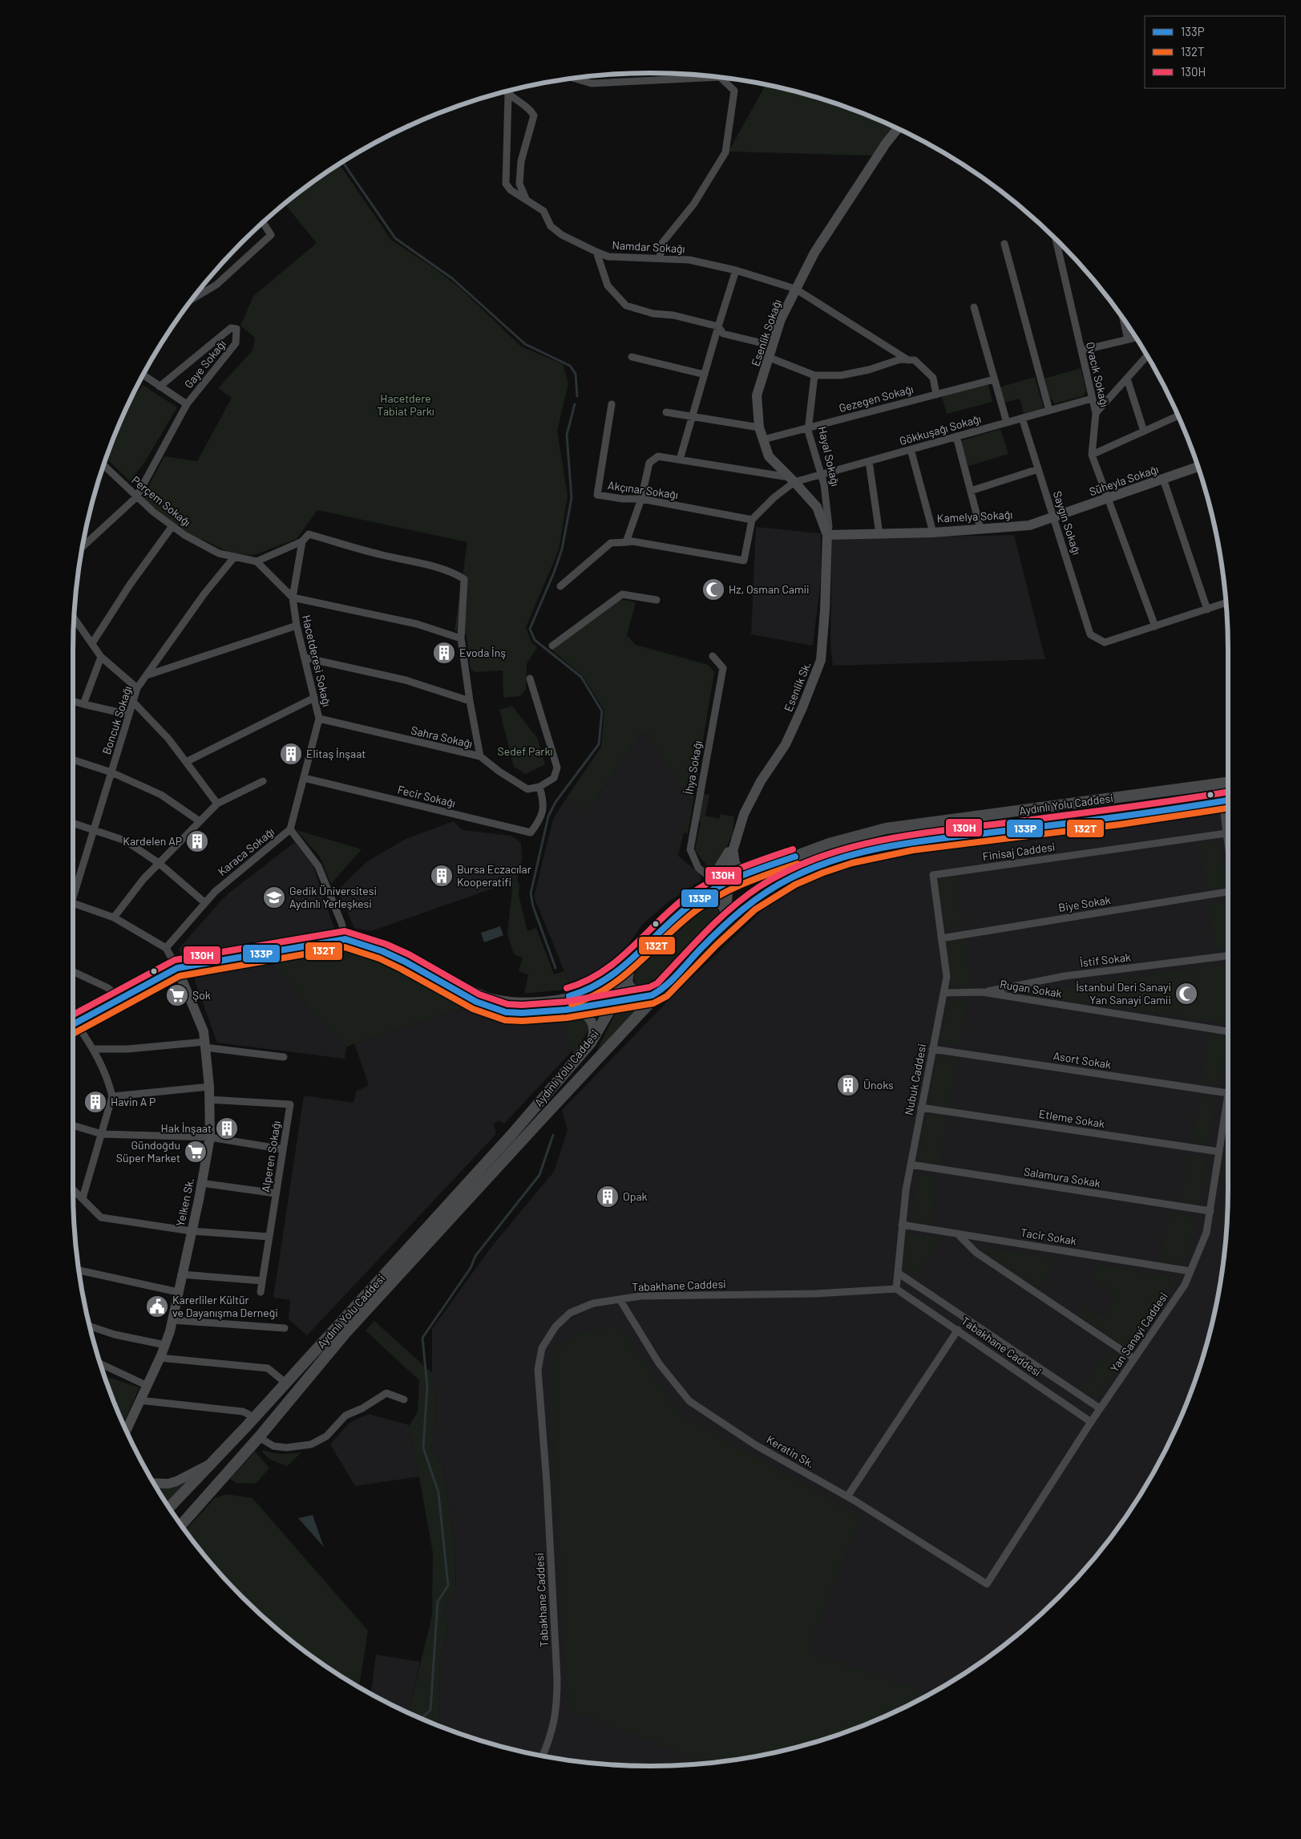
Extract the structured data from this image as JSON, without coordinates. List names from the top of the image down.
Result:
{
  "streets": {
    "main road": ["Aydınlı Yolu Caddesi"],
    "street": [
      "Namdar Sokağı",
      "Esenlik Sokağı",
      "Gaye Sokağı",
      "Ovacık Sokağı",
      "Gezegen Sokağı",
      "Gökkuşağı Sokağı",
      "Hayal Sokağı",
      "Süheyla Sokağı",
      "Akçınar Sokağı",
      "Perçem Sokağı",
      "Kamelya Sokağı",
      "Saygın Sokağı",
      "Hacetderesi Sokağı",
      "Esenlik Sk.",
      "Boncuk Sokağı",
      "Sahra Sokağı",
      "İhya Sokağı",
      "Fecir Sokağı",
      "Karaca Sokağı",
      "Finisaj Caddesi",
      "Biye Sokak",
      "İstif Sokak",
      "Rugan Sokak",
      "Asort Sokak",
      "Nubuk Caddesi",
      "Etleme Sokak",
      "Alperen Sokağı",
      "Salamura Sokak",
      "Yelken Sk.",
      "Tacir Sokak",
      "Tabakhane Caddesi",
      "Yan Sanayi Caddesi",
      "Keratin Sk."
    ]
  },
  "crossings": [
    ["Namdar Sokağı", "Esenlik Sokağı"],
    ["Namdar Sokağı", "Gezegen Sokağı"],
    ["Esenlik Sokağı", "Gezegen Sokağı"],
    ["Esenlik Sokağı", "Gökkuşağı Sokağı"],
    ["Esenlik Sokağı", "Hayal Sokağı"],
    ["Esenlik Sokağı", "Esenlik Sk."],
    ["Gaye Sokağı", "Perçem Sokağı"],
    ["Ovacık Sokağı", "Gökkuşağı Sokağı"],
    ["Ovacık Sokağı", "Süheyla Sokağı"],
    ["Ovacık Sokağı", "Saygın Sokağı"],
    ["Gezegen Sokağı", "Hayal Sokağı"],
    ["Gökkuşağı Sokağı", "Hayal Sokağı"],
    ["Gökkuşağı Sokağı", "Kamelya Sokağı"],
    ["Gökkuşağı Sokağı", "Saygın Sokağı"],
    ["Hayal Sokağı", "Esenlik Sk."],
    ["Süheyla Sokağı", "Kamelya Sokağı"],
    ["Süheyla Sokağı", "Saygın Sokağı"],
    ["Perçem Sokağı", "Boncuk Sokağı"],
    ["Kamelya Sokağı", "Saygın Sokağı"],
    ["Hacetderesi Sokağı", "Sahra Sokağı"],
    ["Hacetderesi Sokağı", "Fecir Sokağı"],
    ["Hacetderesi Sokağı", "Karaca Sokağı"],
    ["Esenlik Sk.", "İhya Sokağı"],
    ["Esenlik Sk.", "Aydınlı Yolu Caddesi"],
    ["Sahra Sokağı", "Fecir Sokağı"],
    ["Finisaj Caddesi", "Nubuk Caddesi"],
    ["Biye Sokak", "Nubuk Caddesi"],
    ["İstif Sokak", "Rugan Sokak"],
    ["Rugan Sokak", "Nubuk Caddesi"],
    ["Asort Sokak", "Nubuk Caddesi"],
    ["Asort Sokak", "Yan Sanayi Caddesi"],
    ["Nubuk Caddesi", "Etleme Sokak"],
    ["Nubuk Caddesi", "Salamura Sokak"],
    ["Nubuk Caddesi", "Tacir Sokak"],
    ["Nubuk Caddesi", "Tabakhane Caddesi"],
    ["Etleme Sokak", "Yan Sanayi Caddesi"],
    ["Alperen Sokağı", "Yelken Sk."],
    ["Salamura Sokak", "Yan Sanayi Caddesi"],
    ["Tacir Sokak", "Yan Sanayi Caddesi"],
    ["Tabakhane Caddesi", "Yan Sanayi Caddesi"],
    ["Tabakhane Caddesi", "Keratin Sk."],
    ["Yan Sanayi Caddesi", "Keratin Sk."]
  ],
  "parks": ["Hacetdere Tabiat Parkı", "Sedef Parkı"],
  "places": {
    "mosque": ["Hz, Osman Camii", "İstanbul Deri Sanayi Yan Sanayi Camii"],
    "building": [
      "Evoda İnş",
      "Elitaş İnşaat",
      "Kardelen AP",
      "Bursa Eczacılar Kooperatifi",
      "Ünoks",
      "Havin A P",
      "Hak İnşaat",
      "Opak"
    ],
    "school or university": ["Gedik Üniversitesi Aydınlı Yerleşkesi"],
    "supermarket": ["Şok", "Gündoğdu Süper Market"],
    "public building": ["Karerliler Kültür ve Dayanışma Derneği"]
  },
  "lines": ["transit line 130H", "transit line 133P", "transit line 132T"],
  "legend": ["133P", "132T", "130H"]
}
